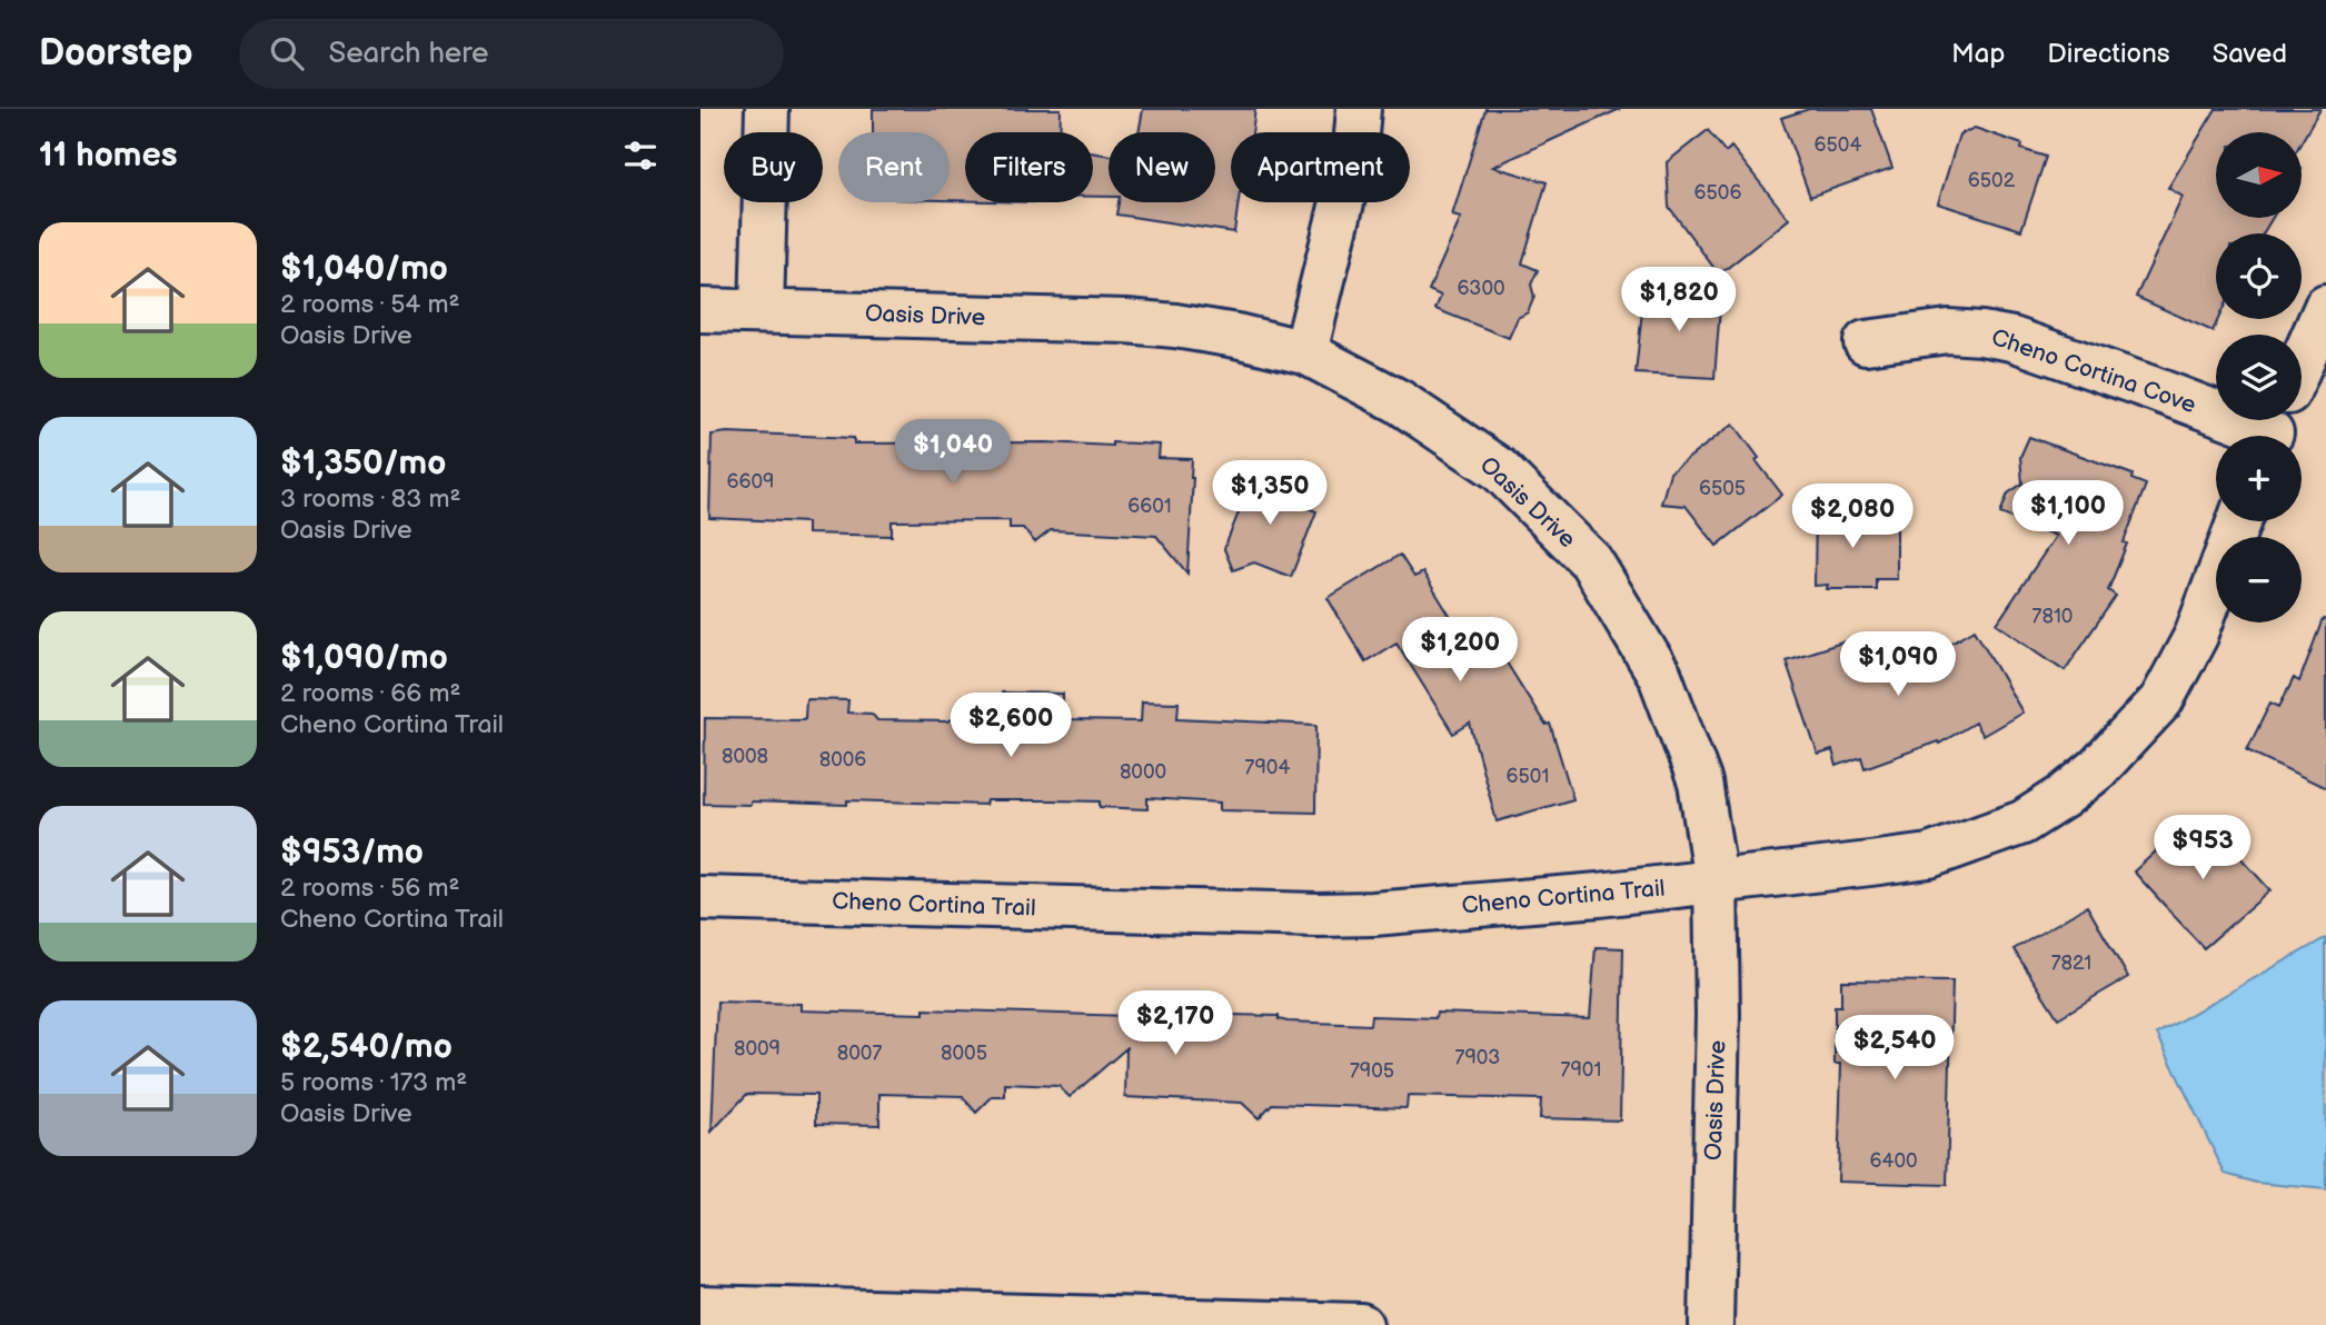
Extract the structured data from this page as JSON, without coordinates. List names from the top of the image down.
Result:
{
  "streets": {
    "street": ["Oasis Drive", "Cheno Cortina Cove", "Cheno Cortina Trail"]
  },
  "crossings": [
    ["Oasis Drive", "Cheno Cortina Trail"]
  ],
  "house_numbers": [
    "6504",
    "6502",
    "6506",
    "6300",
    "6609",
    "6505",
    "6601",
    "7810",
    "8008",
    "8006",
    "7904",
    "8000",
    "6501",
    "7821",
    "8009",
    "8007",
    "8005",
    "7903",
    "7901",
    "7905",
    "6400"
  ],
  "north": "right",
  "page": {
    "header": "Doorstep",
    "search": "Search here",
    "nav": ["Map", "Directions", "Saved"],
    "heading": "11 homes",
    "map_buttons": ["+", "−"],
    "chip": [
      "Buy",
      "Rent",
      "Filters",
      "New",
      "Apartment"
    ],
    "list": [
      {
        "name": "$1,040/mo",
        "note": "2 rooms · 54 m² · Oasis Drive"
      },
      {
        "name": "$1,350/mo",
        "note": "3 rooms · 83 m² · Oasis Drive"
      },
      {
        "name": "$1,090/mo",
        "note": "2 rooms · 66 m² · Cheno Cortina Trail"
      },
      {
        "name": "$953/mo",
        "note": "2 rooms · 56 m² · Cheno Cortina Trail"
      },
      {
        "name": "$2,540/mo",
        "note": "5 rooms · 173 m² · Oasis Drive"
      }
    ],
    "price": [
      "$1,820",
      "$1,040",
      "$1,350",
      "$1,100",
      "$2,080",
      "$1,200",
      "$1,090",
      "$2,600",
      "$953",
      "$2,170",
      "$2,540"
    ]
  }
}
